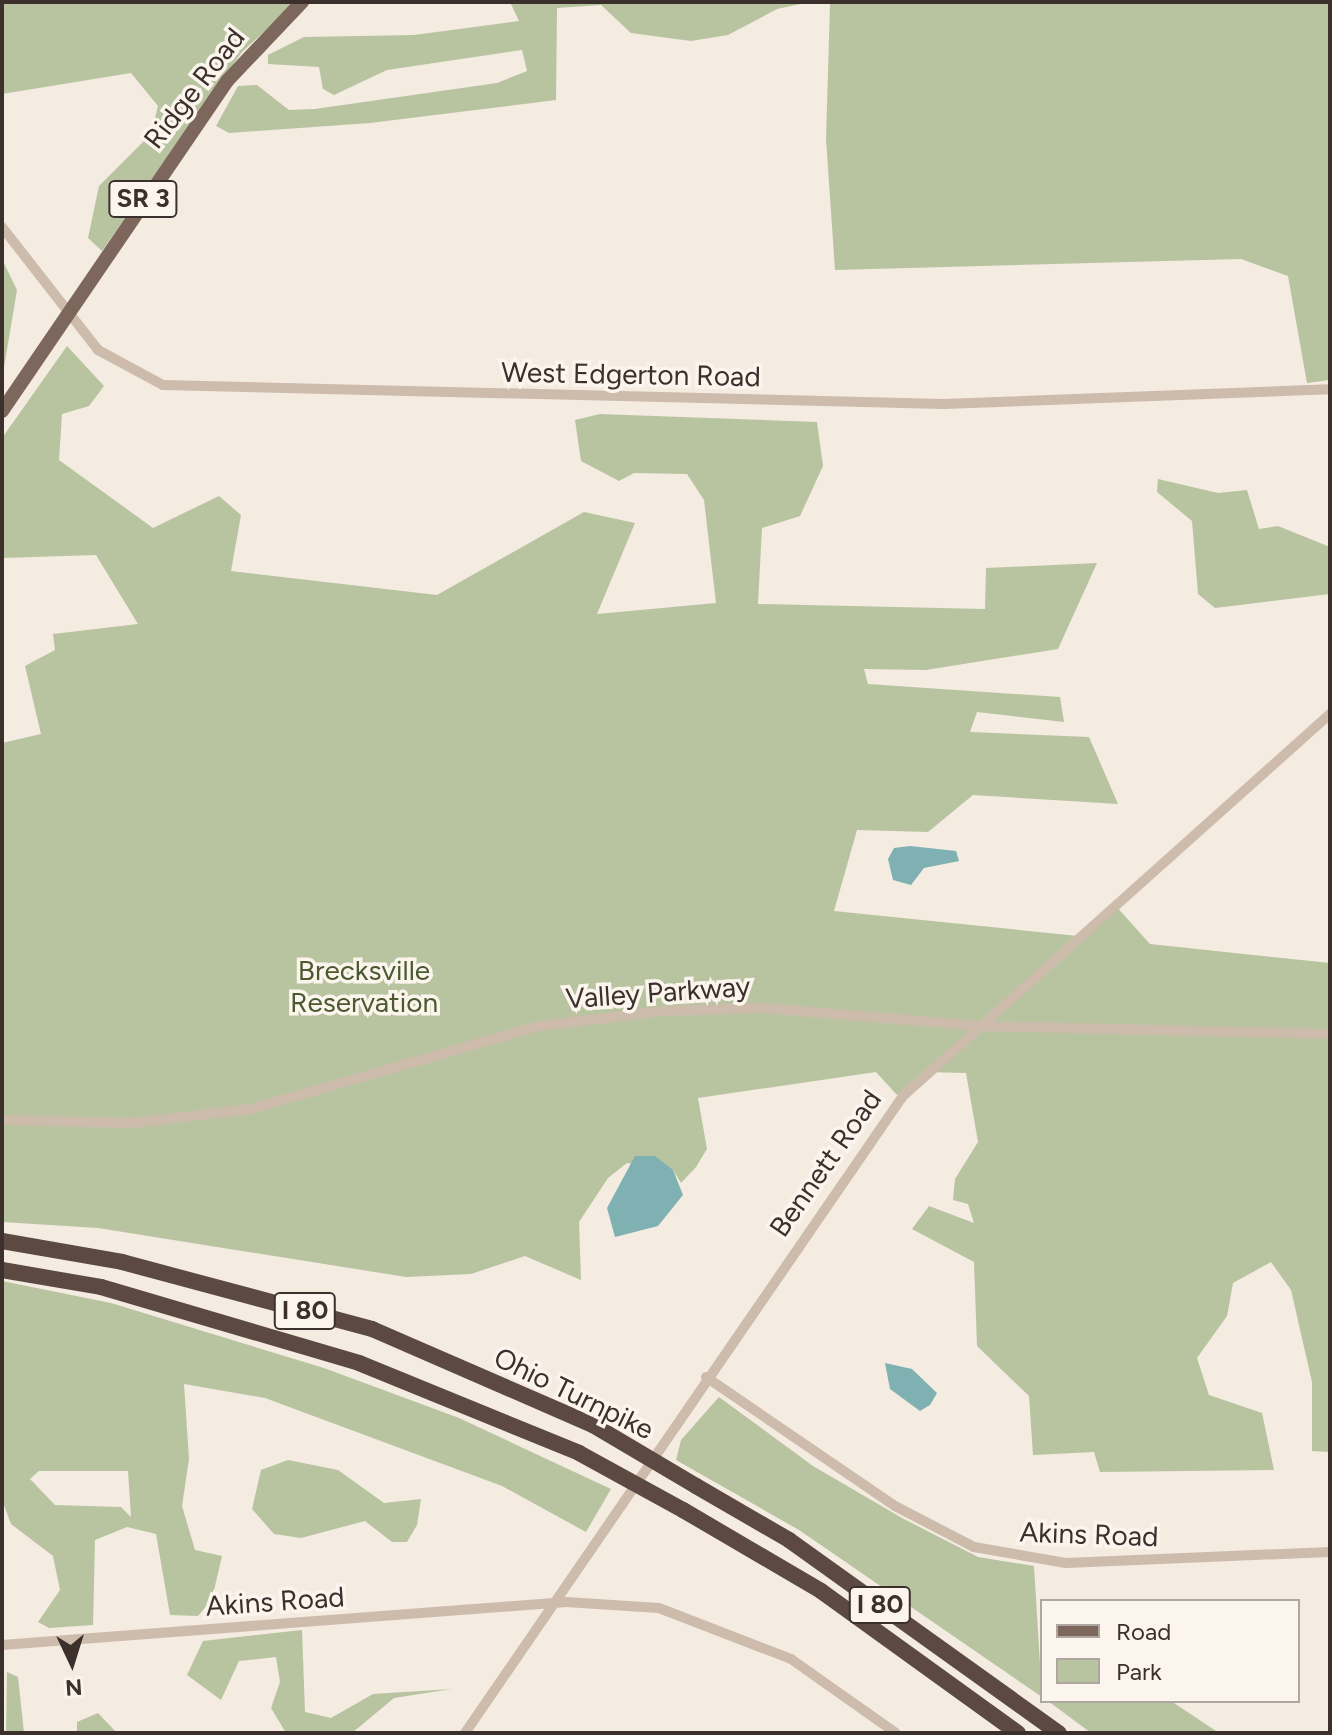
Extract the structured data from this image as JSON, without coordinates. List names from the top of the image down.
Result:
{
  "streets": {
    "highway": ["I 80", "Ohio Turnpike"],
    "main road": ["Ridge Road", "SR 3"],
    "street": [
      "West Edgerton Road",
      "Valley Parkway",
      "Bennett Road",
      "Akins Road"
    ]
  },
  "crossings": [
    ["Ridge Road", "West Edgerton Road"],
    ["Valley Parkway", "Bennett Road"],
    ["Bennett Road", "Akins Road"]
  ],
  "parks": ["Brecksville Reservation"],
  "legend": ["Road", "Park"],
  "north": "bottom"
}
